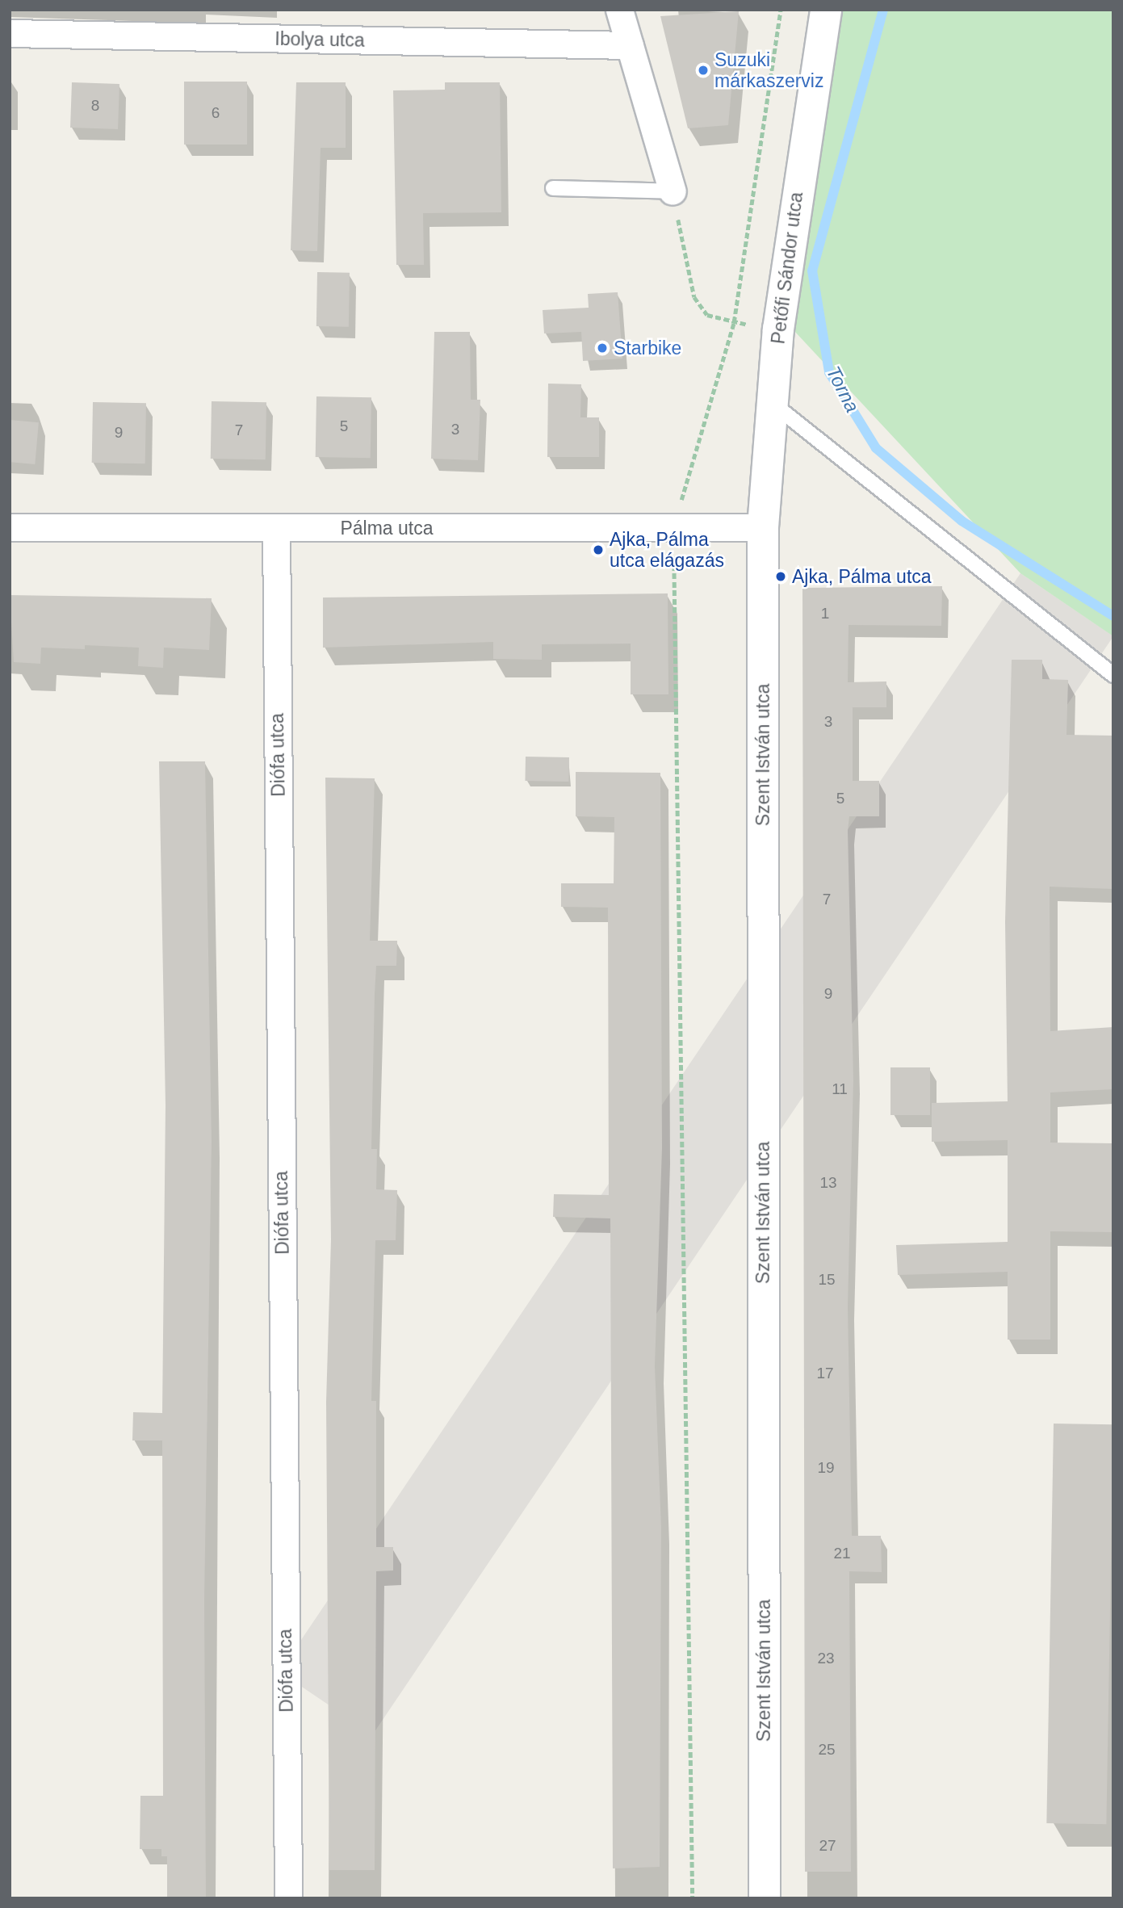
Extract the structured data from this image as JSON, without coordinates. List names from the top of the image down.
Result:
{
  "streets": {
    "main road": ["Petőfi Sándor utca", "Szent István utca"],
    "street": ["Ibolya utca", "Pálma utca", "Diófa utca"]
  },
  "crossings": [
    ["Petőfi Sándor utca", "Pálma utca"],
    ["Petőfi Sándor utca", "Szent István utca"],
    ["Pálma utca", "Diófa utca"],
    ["Pálma utca", "Szent István utca"]
  ],
  "water": ["Torna"],
  "places": [
    "Suzuki márkaszerviz",
    "Starbike",
    "Ajka, Pálma utca elágazás",
    "Ajka, Pálma utca"
  ],
  "house_numbers": [
    "8",
    "6",
    "5",
    "3",
    "7",
    "9",
    "1",
    "3",
    "5",
    "7",
    "9",
    "11",
    "13",
    "15",
    "17",
    "19",
    "21",
    "23",
    "25",
    "27"
  ]
}
